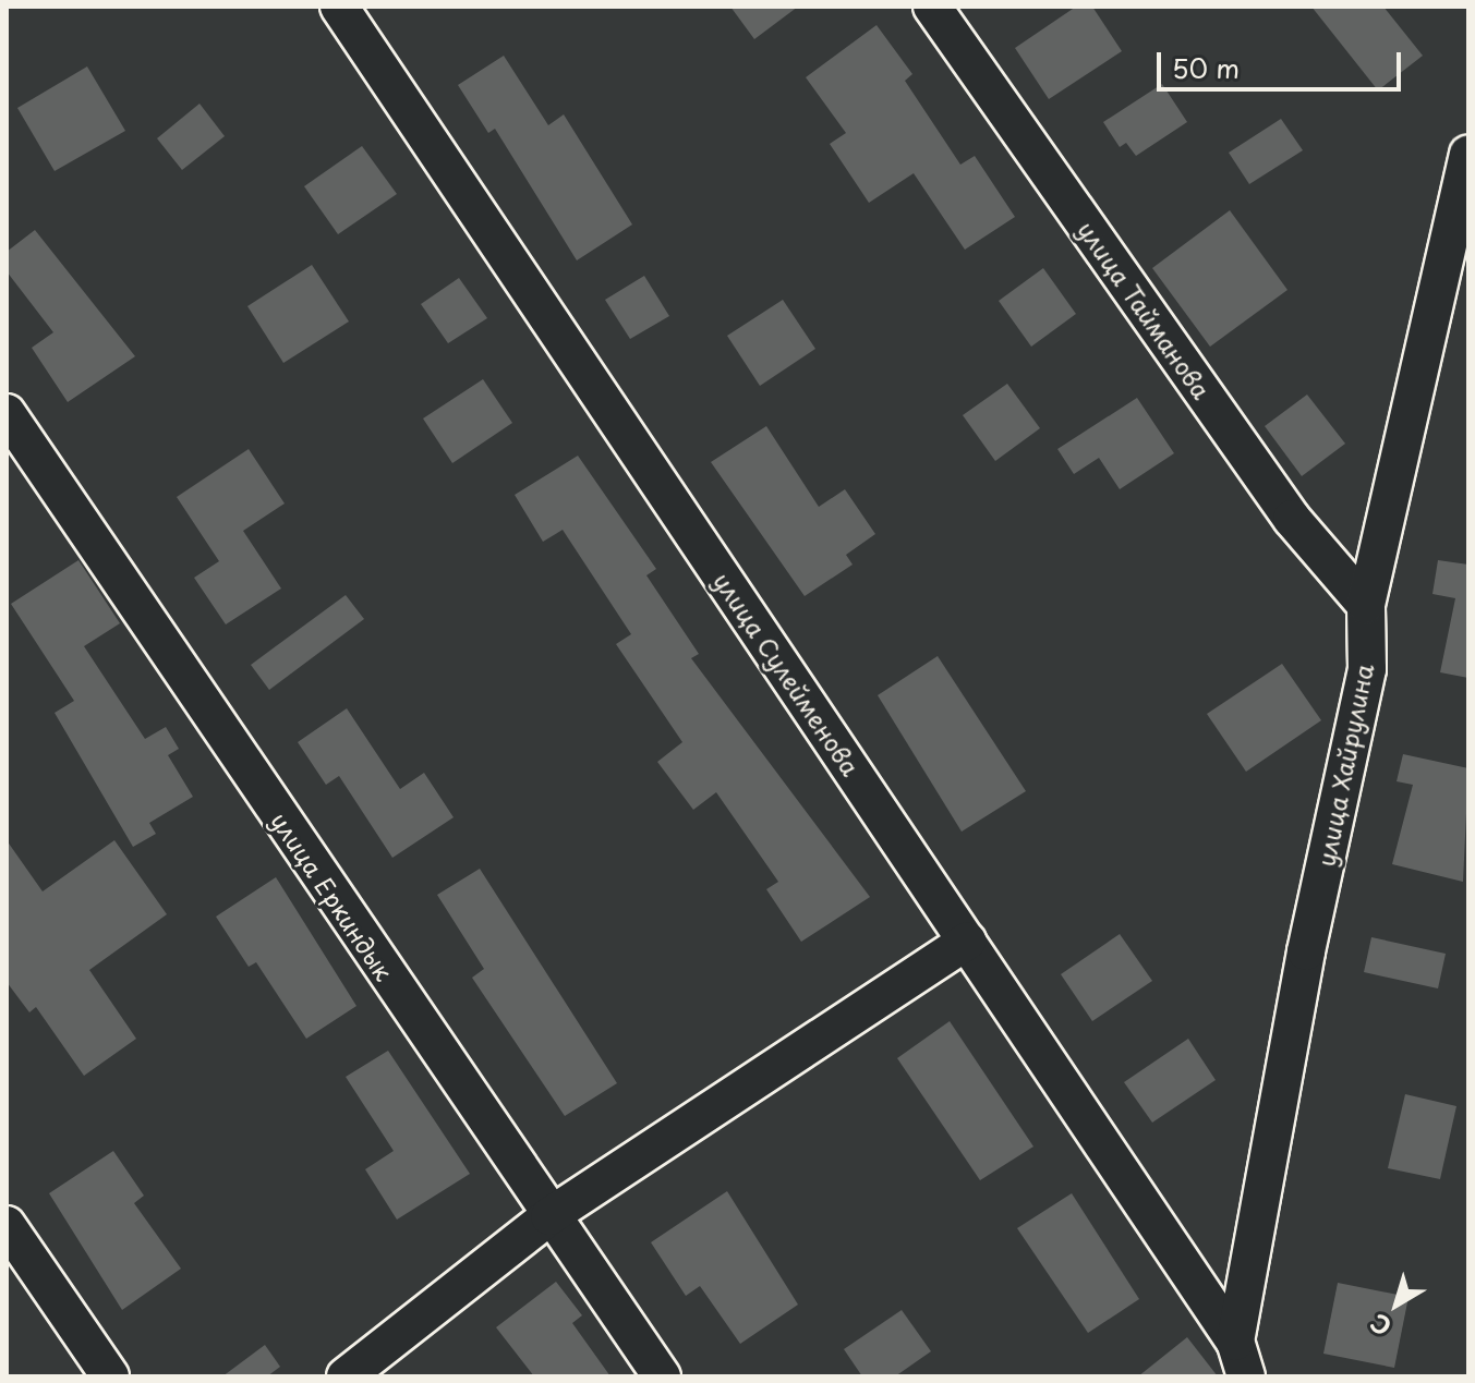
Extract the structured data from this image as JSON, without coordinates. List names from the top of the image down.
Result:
{
  "streets": {
    "street": [
      "улица Тайманова",
      "улица Сулейменова",
      "улица Хайрулина",
      "улица Еркиндык"
    ]
  },
  "crossings": [
    ["улица Тайманова", "улица Хайрулина"],
    ["улица Сулейменова", "улица Хайрулина"]
  ],
  "scale_bar": "50 m",
  "north": "bottom left"
}
